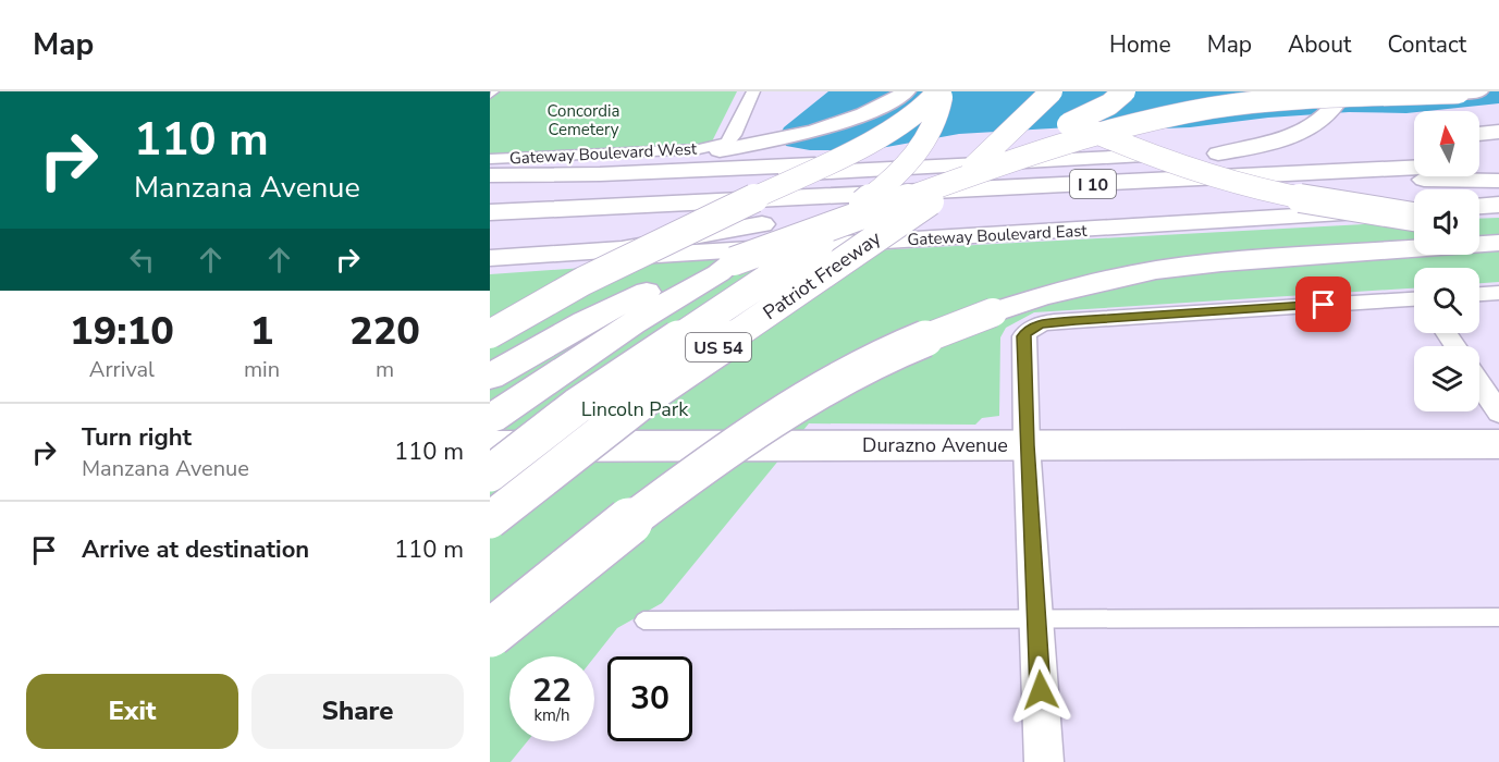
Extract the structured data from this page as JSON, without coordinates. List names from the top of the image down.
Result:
{
  "streets": {
    "main road": [
      "I 10",
      "Gateway Boulevard East",
      "Patriot Freeway",
      "US 54",
      "Durazno Avenue"
    ],
    "street": ["Gateway Boulevard West"]
  },
  "parks": ["Concordia Cemetery", "Lincoln Park"],
  "north": "top",
  "page": {
    "header": "Map",
    "nav": [
      "Home",
      "Map",
      "About",
      "Contact"
    ],
    "turn": ["110 m", "Manzana Avenue"],
    "eta": [
      "19:10",
      "Arrival",
      "1",
      "min",
      "220",
      "m"
    ],
    "list": [
      {
        "name": "Turn right",
        "note": "Manzana Avenue",
        "value": "110 m"
      },
      {
        "name": "Arrive at destination",
        "value": "110 m"
      }
    ],
    "speed": "22 km/h",
    "limit": "30",
    "buttons": ["Exit", "Share"]
  }
}
